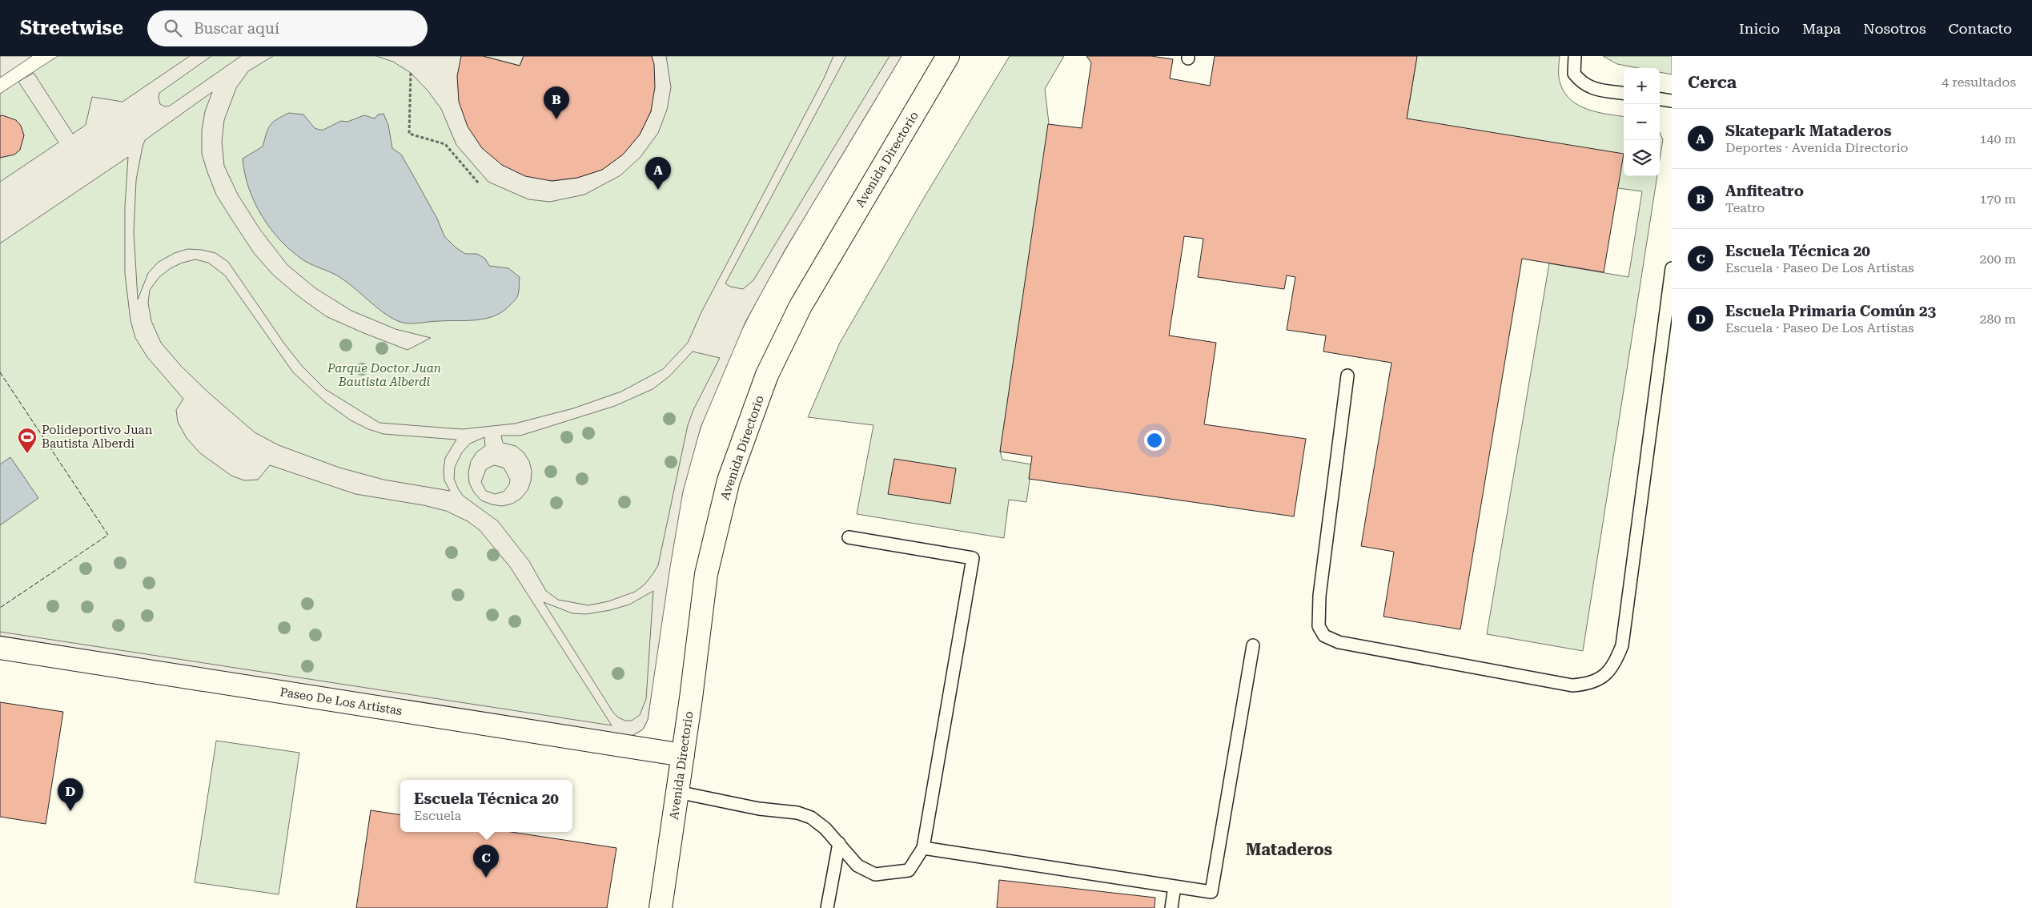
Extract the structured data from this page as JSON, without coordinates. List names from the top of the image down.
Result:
{
  "streets": {
    "main road": ["Avenida Directorio", "Paseo De Los Artistas"]
  },
  "crossings": [
    ["Avenida Directorio", "Paseo De Los Artistas"]
  ],
  "districts": ["Mataderos"],
  "parks": ["Parque Doctor Juan Bautista Alberdi"],
  "places": {
    "sports": ["Polideportivo Juan Bautista Alberdi"]
  },
  "page": {
    "header": "Streetwise",
    "search": "Buscar aquí",
    "nav": [
      "Inicio",
      "Mapa",
      "Nosotros",
      "Contacto"
    ],
    "heading": ["Cerca", "4 resultados"],
    "map_buttons": ["+", "−"],
    "pins": [
      "B",
      "A",
      "D",
      "C"
    ],
    "list": [
      {
        "mark": "A",
        "name": "Skatepark Mataderos",
        "note": "Deportes · Avenida Directorio",
        "value": "140 m"
      },
      {
        "mark": "B",
        "name": "Anfiteatro",
        "note": "Teatro",
        "value": "170 m"
      },
      {
        "mark": "C",
        "name": "Escuela Técnica 20",
        "note": "Escuela · Paseo De Los Artistas",
        "value": "200 m"
      },
      {
        "mark": "D",
        "name": "Escuela Primaria Común 23",
        "note": "Escuela · Paseo De Los Artistas",
        "value": "280 m"
      }
    ],
    "popup": ["Escuela Técnica 20", "Escuela"]
  }
}
